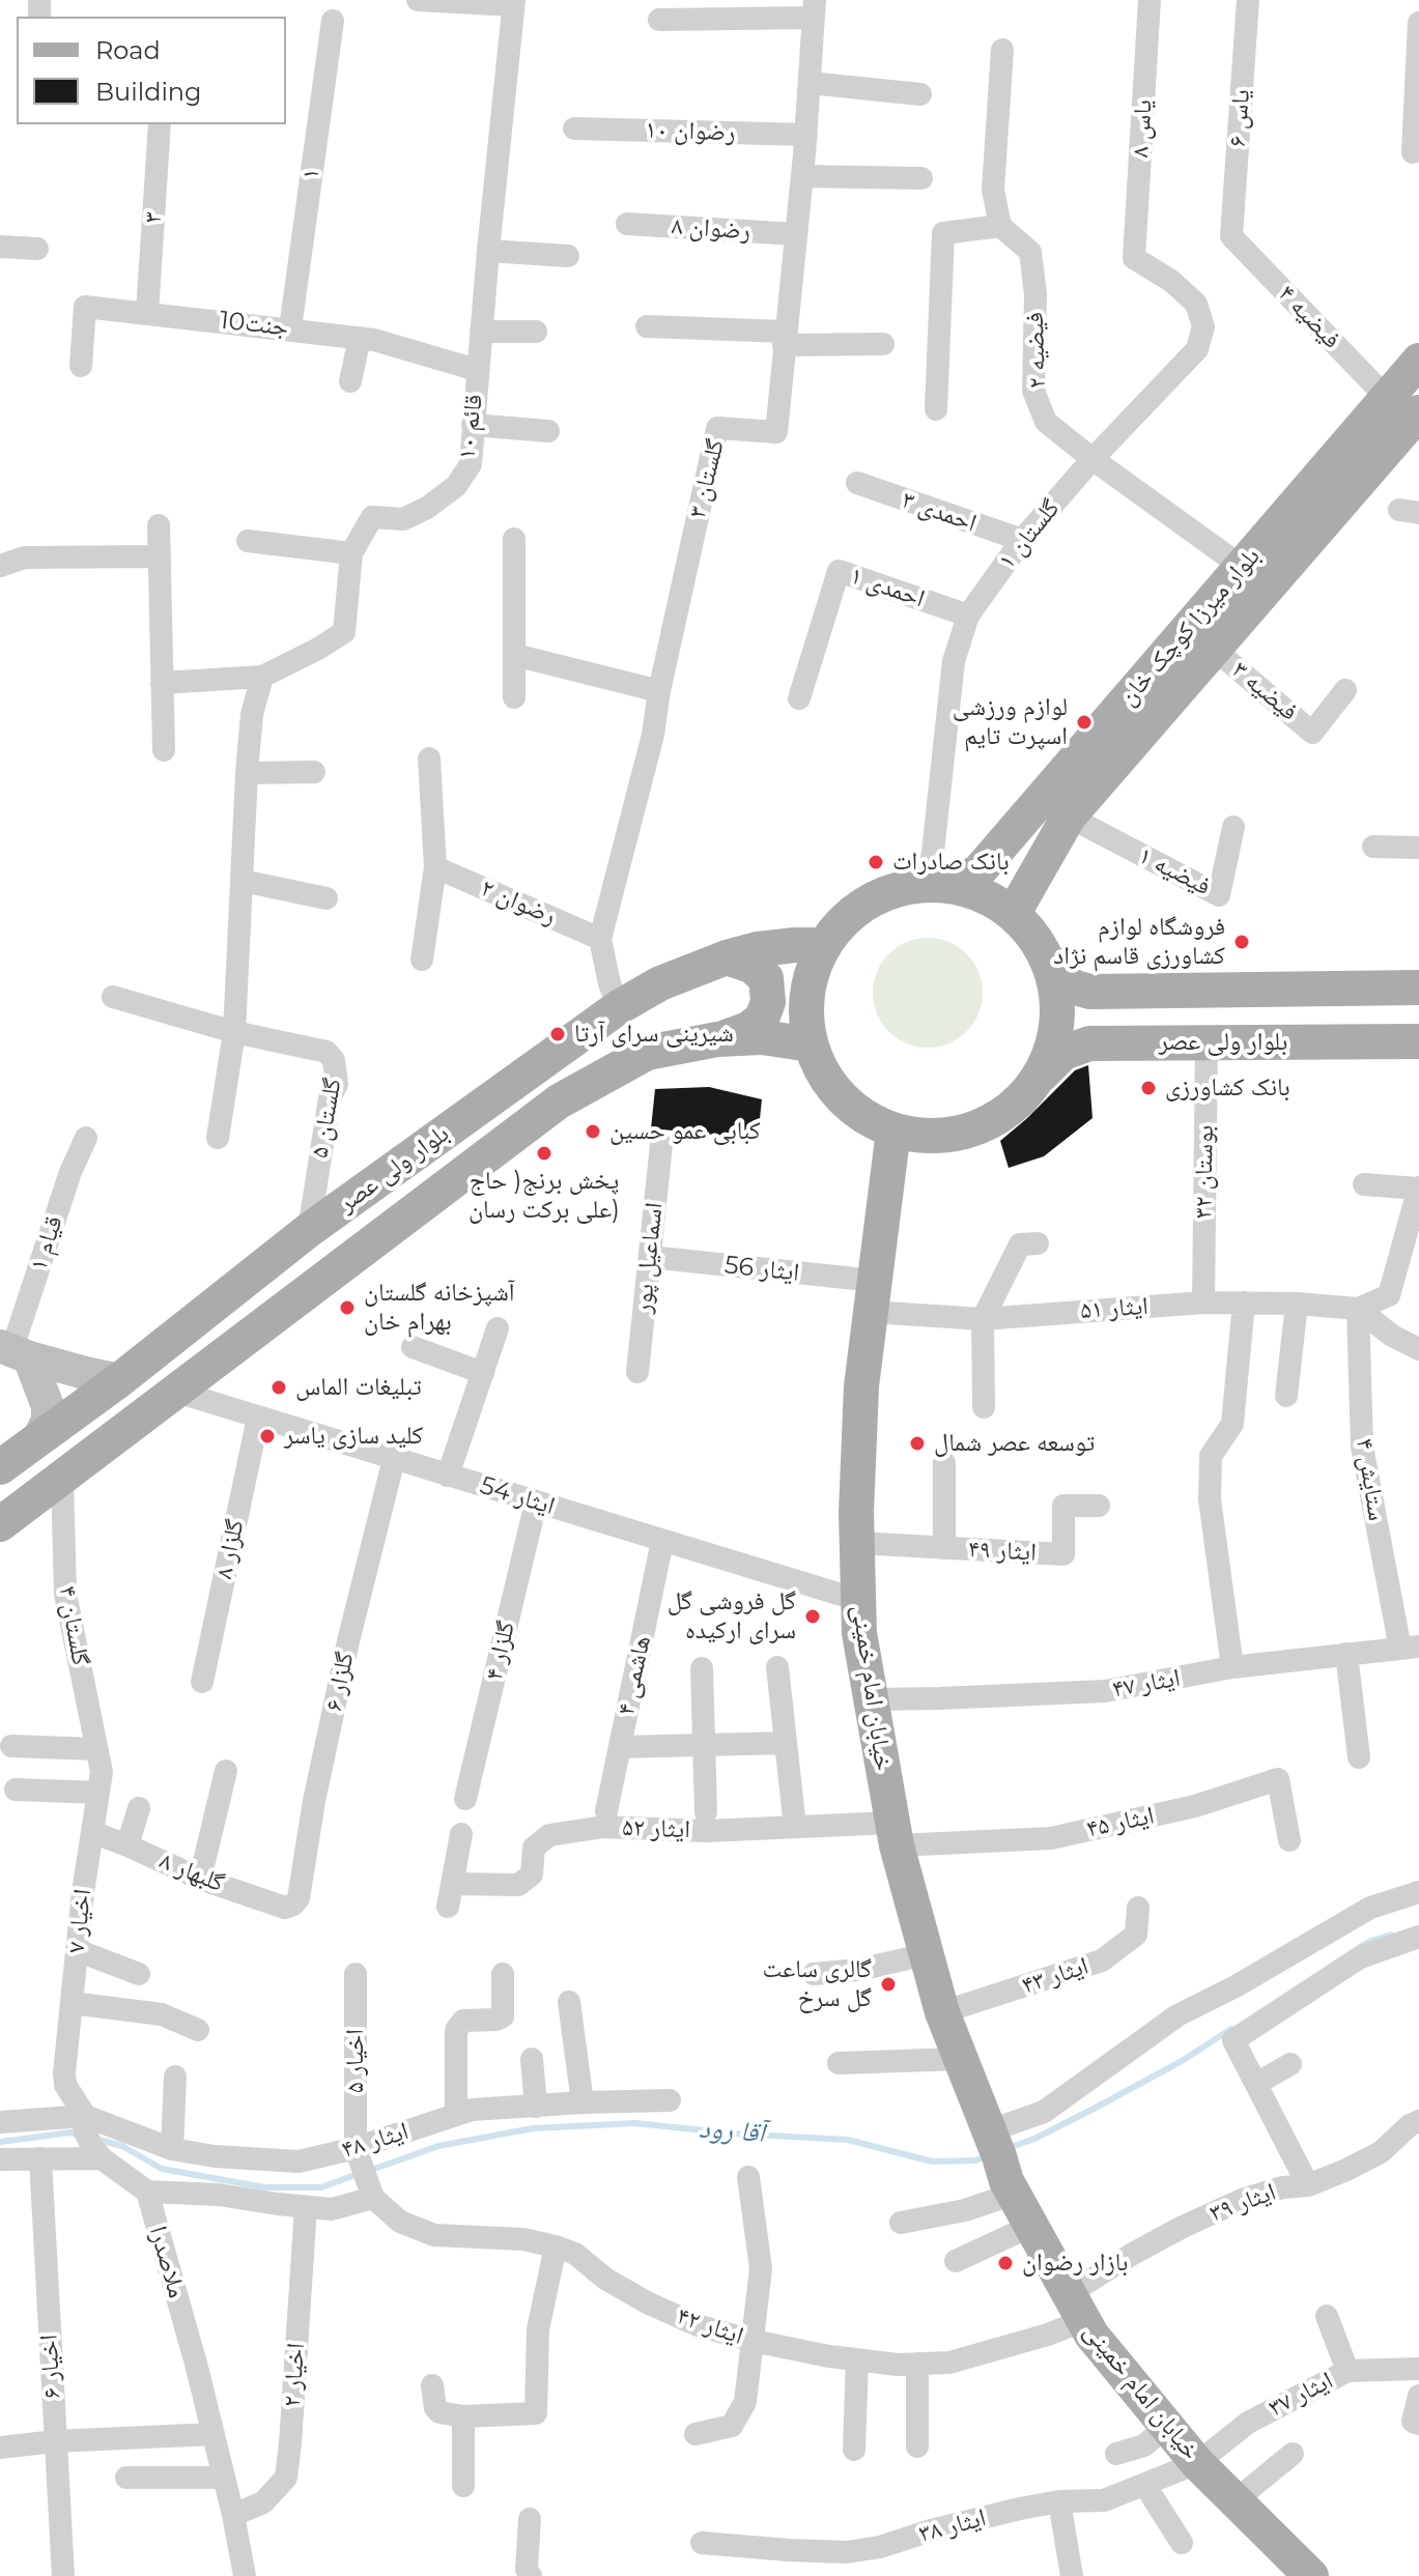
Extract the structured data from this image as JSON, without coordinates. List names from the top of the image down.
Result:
{
  "streets": {
    "main road": ["بلوار میرزا کوچک خان", "بلوار ولی عصر", "خیابان امام خمینی"],
    "street": [
      "یاس ۶",
      "یاس ۸",
      "رضوان ۱۰",
      "۱",
      "۳",
      "رضوان ۸",
      "فیضیه ۴",
      "جنت10",
      "فیضیه ۲",
      "قائم ۱۰",
      "گلستان ۳",
      "احمدی ۳",
      "گلستان ۱",
      "احمدی ۱",
      "فیضیه ۳",
      "فیضیه ۱",
      "رضوان ۲",
      "گلستان ۵",
      "بوستان ۳۲",
      "قیام ۱",
      "اسماعیل پور",
      "ایثار 56",
      "ایثار ۵۱",
      "ستایش ۴",
      "ایثار 54",
      "گلزار ۸",
      "ایثار ۴۹",
      "گلستان ۴",
      "گلزار ۴",
      "هاشمی ۴",
      "گلزار ۶",
      "ایثار ۴۷",
      "ایثار ۴۵",
      "ایثار ۵۲",
      "گلبهار ۸",
      "اخیار ۷",
      "ایثار ۴۳",
      "اخیار ۵",
      "ایثار ۴۸",
      "ایثار ۳۹",
      "ملاصدرا",
      "ایثار ۴۲",
      "اخیار ۶",
      "اخیار ۲",
      "ایثار ۳۷",
      "ایثار ۳۸"
    ]
  },
  "crossings": [
    ["یاس ۶", "فیضیه ۴"],
    ["یاس ۸", "گلستان ۱"],
    ["رضوان ۱۰", "گلستان ۳"],
    ["۱", "جنت10"],
    ["۳", "جنت10"],
    ["رضوان ۸", "گلستان ۳"],
    ["فیضیه ۴", "بلوار میرزا کوچک خان"],
    ["جنت10", "قائم ۱۰"],
    ["فیضیه ۲", "گلستان ۱"],
    ["فیضیه ۲", "بلوار میرزا کوچک خان"],
    ["گلستان ۳", "رضوان ۲"],
    ["گلستان ۳", "بلوار ولی عصر"],
    ["احمدی ۳", "گلستان ۱"],
    ["گلستان ۱", "احمدی ۱"],
    ["گلستان ۱", "بلوار میرزا کوچک خان"],
    ["گلستان ۱", "بلوار ولی عصر"],
    ["گلستان ۱", "خیابان امام خمینی"],
    ["بلوار میرزا کوچک خان", "فیضیه ۳"],
    ["بلوار میرزا کوچک خان", "فیضیه ۱"],
    ["بلوار میرزا کوچک خان", "بلوار ولی عصر"],
    ["بلوار میرزا کوچک خان", "خیابان امام خمینی"],
    ["بلوار ولی عصر", "گلستان ۵"],
    ["بلوار ولی عصر", "بوستان ۳۲"],
    ["بلوار ولی عصر", "ایثار 54"],
    ["بلوار ولی عصر", "گلستان ۴"],
    ["بلوار ولی عصر", "خیابان امام خمینی"],
    ["بوستان ۳۲", "ایثار ۵۱"],
    ["اسماعیل پور", "ایثار 56"],
    ["ایثار 56", "ایثار ۵۱"],
    ["ایثار 56", "خیابان امام خمینی"],
    ["ایثار ۵۱", "ستایش ۴"],
    ["ایثار ۵۱", "خیابان امام خمینی"],
    ["ستایش ۴", "ایثار ۴۷"],
    ["ایثار 54", "گلزار ۸"],
    ["ایثار 54", "گلزار ۴"],
    ["ایثار 54", "هاشمی ۴"],
    ["ایثار 54", "گلزار ۶"],
    ["ایثار 54", "خیابان امام خمینی"],
    ["ایثار ۴۹", "خیابان امام خمینی"],
    ["گلستان ۴", "اخیار ۷"],
    ["گلزار ۶", "گلبهار ۸"],
    ["ایثار ۴۷", "خیابان امام خمینی"],
    ["خیابان امام خمینی", "ایثار ۴۵"],
    ["خیابان امام خمینی", "ایثار ۵۲"],
    ["خیابان امام خمینی", "ایثار ۴۳"],
    ["خیابان امام خمینی", "ایثار ۳۹"],
    ["خیابان امام خمینی", "ایثار ۴۲"],
    ["خیابان امام خمینی", "ایثار ۳۷"],
    ["خیابان امام خمینی", "ایثار ۳۸"],
    ["ایثار ۴۵", "ایثار ۵۲"],
    ["گلبهار ۸", "اخیار ۷"],
    ["اخیار ۷", "ملاصدرا"],
    ["اخیار ۵", "ایثار ۴۸"],
    ["اخیار ۵", "ایثار ۴۲"],
    ["ایثار ۴۸", "ملاصدرا"],
    ["ایثار ۳۹", "ایثار ۴۲"],
    ["ملاصدرا", "اخیار ۲"],
    ["ایثار ۳۷", "ایثار ۳۸"]
  ],
  "water": ["آقا رود"],
  "places": [
    "لوازم ورزشی اسپرت تایم",
    "بانک صادرات",
    "فروشگاه لوازم کشاورزی قاسم نژاد",
    "شیرینی سرای آرتا",
    "بانک کشاورزی",
    "کبابی عمو حسین",
    "پخش برنج( حاج علی برکت رسان)",
    "آشپزخانه گلستان بهرام خان",
    "تبلیغات الماس",
    "کلید سازی یاسر",
    "توسعه عصر شمال",
    "گل فروشی گل سرای ارکیده",
    "گالری ساعت گل سرخ",
    "بازار رضوان"
  ],
  "legend": ["Road", "Building"]
}
